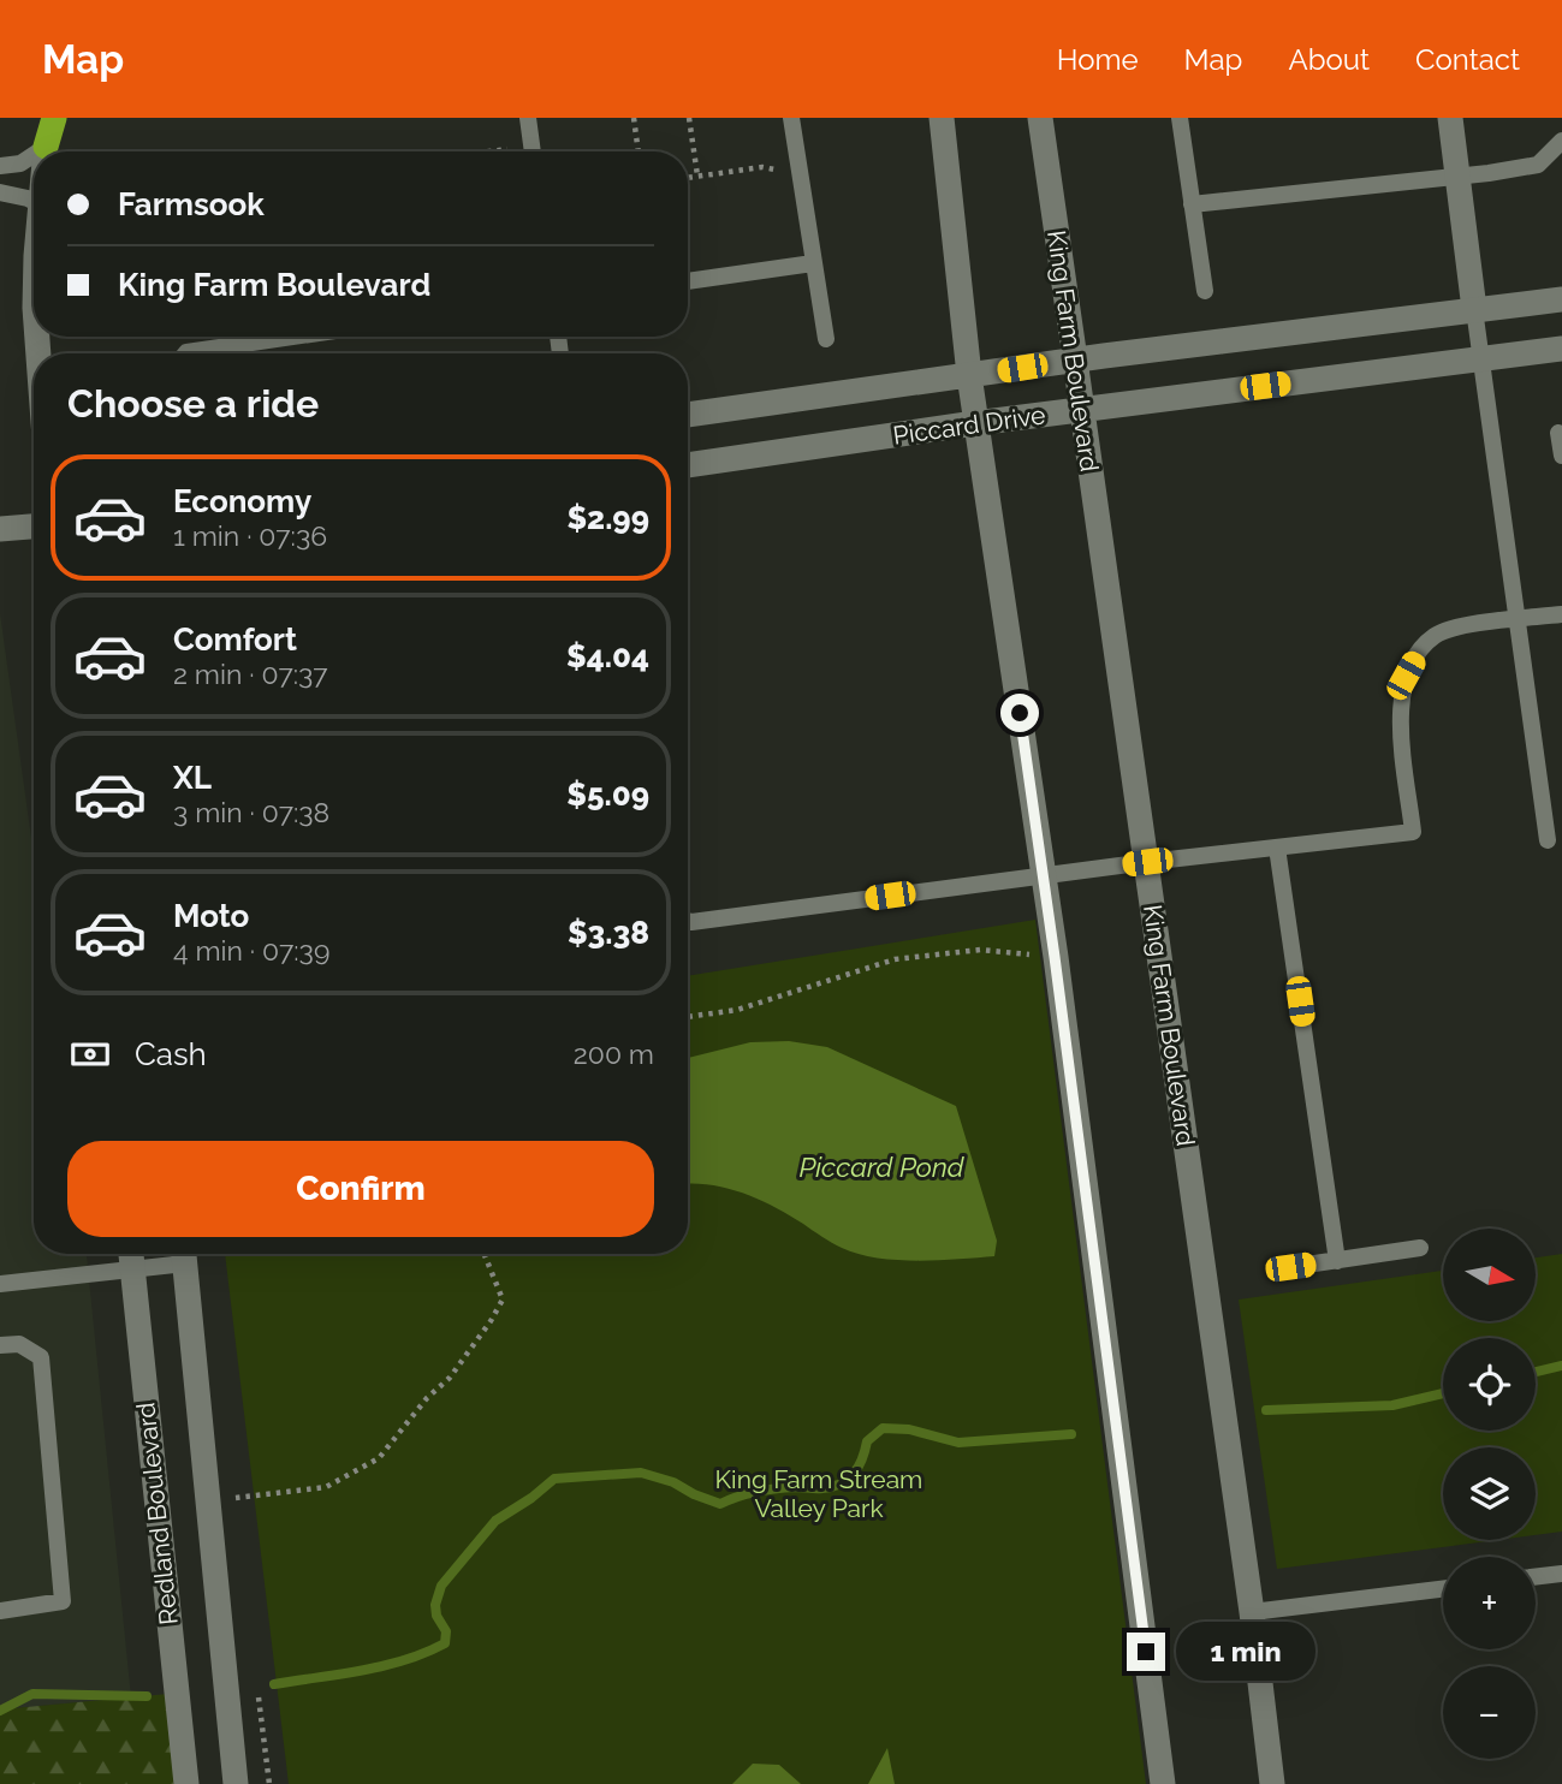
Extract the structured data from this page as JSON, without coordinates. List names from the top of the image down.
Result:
{
  "streets": {
    "street": ["King Farm Boulevard", "Piccard Drive", "Redland Boulevard"]
  },
  "crossings": [
    ["King Farm Boulevard", "Piccard Drive"]
  ],
  "water": ["Piccard Pond"],
  "parks": ["King Farm Stream Valley Park"],
  "north": "right",
  "page": {
    "header": "Map",
    "nav": [
      "Home",
      "Map",
      "About",
      "Contact"
    ],
    "banner": ["Farmsook", "King Farm Boulevard"],
    "heading": "Choose a ride",
    "list": [
      {
        "name": "Economy",
        "note": "1 min · 07:36",
        "value": "$2.99"
      },
      {
        "name": "Comfort",
        "note": "2 min · 07:37",
        "value": "$4.04"
      },
      {
        "name": "XL",
        "note": "3 min · 07:38",
        "value": "$5.09"
      },
      {
        "name": "Moto",
        "note": "4 min · 07:39",
        "value": "$3.38"
      }
    ],
    "pay": ["Cash", "200 m"],
    "buttons": "Confirm",
    "map_buttons": ["+", "−"],
    "bubble": "1 min"
  }
}
